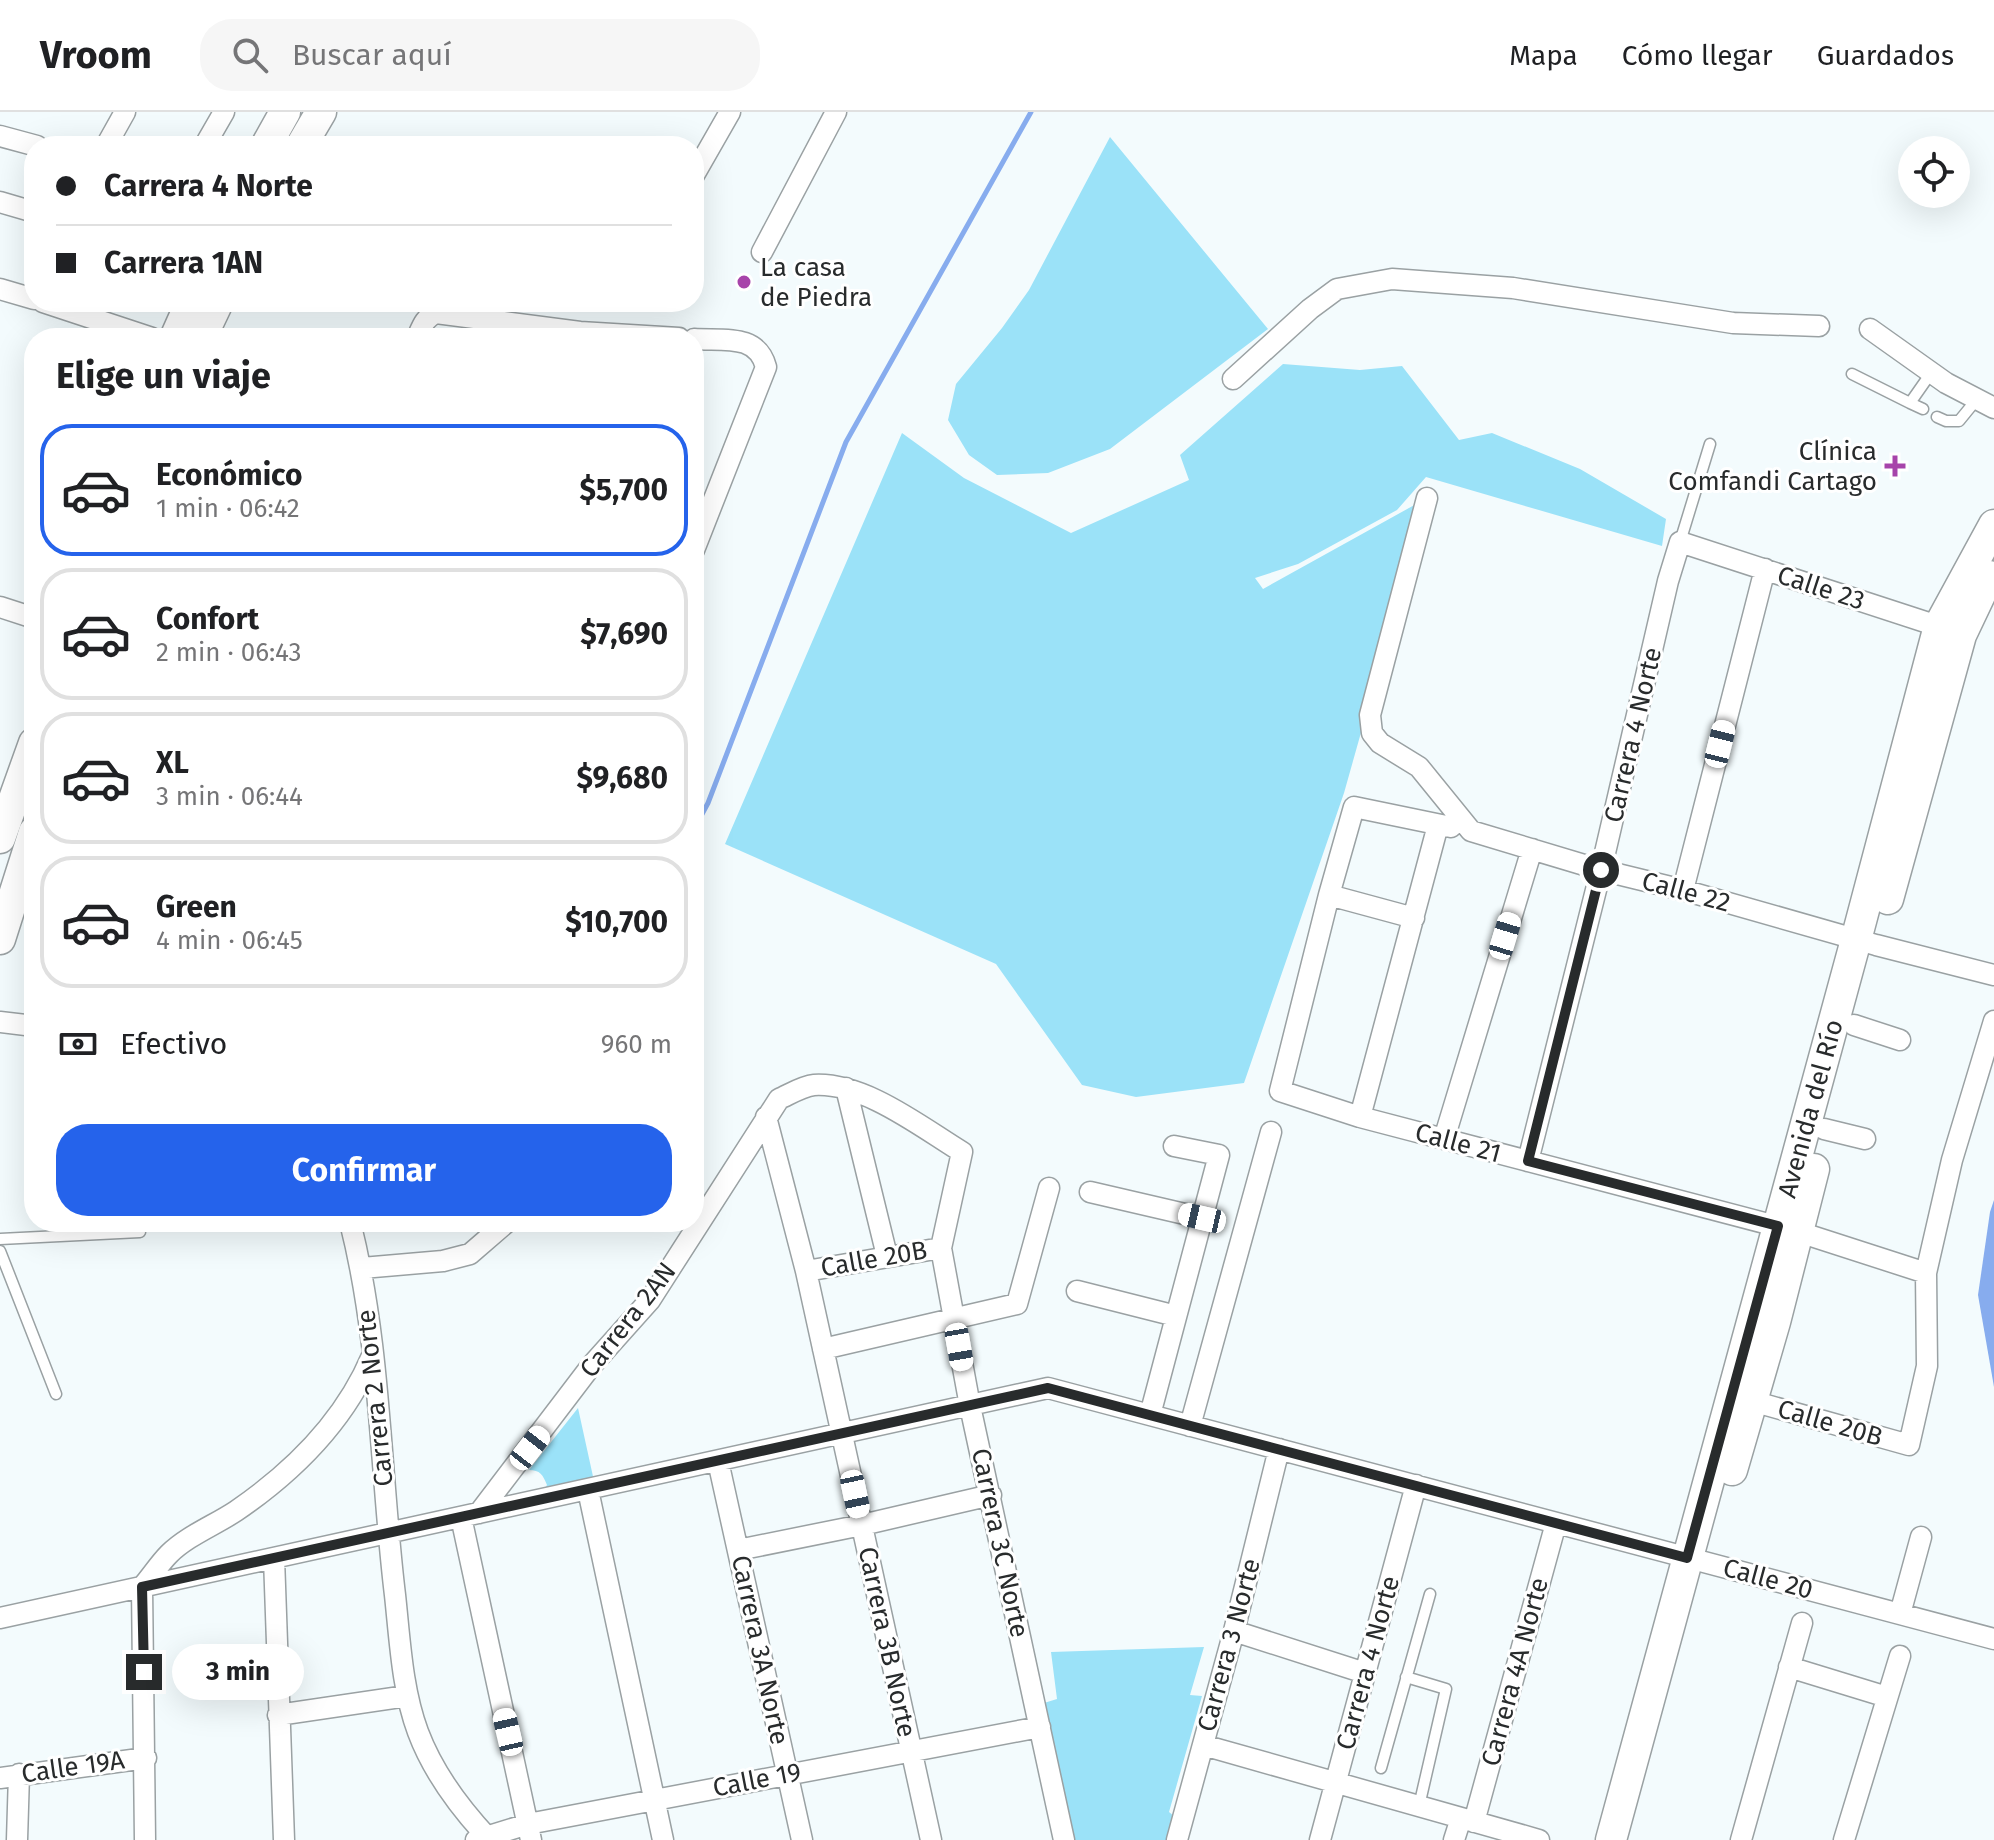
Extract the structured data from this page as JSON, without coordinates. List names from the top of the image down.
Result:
{
  "streets": {
    "street": [
      "Calle 23",
      "Carrera 4 Norte",
      "Calle 22",
      "Avenida del Río",
      "Calle 21",
      "Calle 20B",
      "Carrera 2AN",
      "Carrera 2 Norte",
      "Carrera 3C Norte",
      "Calle 20",
      "Carrera 3B Norte",
      "Carrera 3 Norte",
      "Carrera 3A Norte",
      "Carrera 4A Norte",
      "Calle 19A",
      "Calle 19"
    ]
  },
  "crossings": [
    ["Calle 23", "Carrera 4 Norte"],
    ["Calle 23", "Avenida del Río"],
    ["Carrera 4 Norte", "Calle 22"],
    ["Carrera 4 Norte", "Calle 21"],
    ["Carrera 4 Norte", "Calle 20"],
    ["Calle 22", "Avenida del Río"],
    ["Calle 22", "Calle 21"],
    ["Avenida del Río", "Calle 21"],
    ["Avenida del Río", "Calle 20B"],
    ["Avenida del Río", "Calle 20"],
    ["Calle 21", "Calle 20B"],
    ["Calle 20B", "Carrera 3C Norte"],
    ["Calle 20B", "Carrera 3B Norte"],
    ["Carrera 2AN", "Carrera 3C Norte"],
    ["Carrera 2AN", "Calle 20"],
    ["Carrera 2AN", "Carrera 3B Norte"],
    ["Carrera 2 Norte", "Calle 20"],
    ["Carrera 2 Norte", "Calle 19"],
    ["Carrera 3C Norte", "Calle 20"],
    ["Carrera 3C Norte", "Calle 19"],
    ["Calle 20", "Carrera 3B Norte"],
    ["Calle 20", "Carrera 3 Norte"],
    ["Calle 20", "Carrera 3A Norte"],
    ["Calle 20", "Carrera 4A Norte"],
    ["Carrera 3B Norte", "Calle 19"],
    ["Carrera 3A Norte", "Calle 19"]
  ],
  "places": {
    "other": ["La casa de Piedra"],
    "health": ["Clínica Comfandi Cartago"]
  },
  "page": {
    "header": "Vroom",
    "search": "Buscar aquí",
    "nav": ["Mapa", "Cómo llegar", "Guardados"],
    "banner": ["Carrera 4 Norte", "Carrera 1AN"],
    "heading": "Elige un viaje",
    "list": [
      {
        "name": "Económico",
        "note": "1 min · 06:42",
        "value": "$5,700"
      },
      {
        "name": "Confort",
        "note": "2 min · 06:43",
        "value": "$7,690"
      },
      {
        "name": "XL",
        "note": "3 min · 06:44",
        "value": "$9,680"
      },
      {
        "name": "Green",
        "note": "4 min · 06:45",
        "value": "$10,700"
      }
    ],
    "pay": ["Efectivo", "960 m"],
    "buttons": "Confirmar",
    "bubble": "3 min"
  }
}
